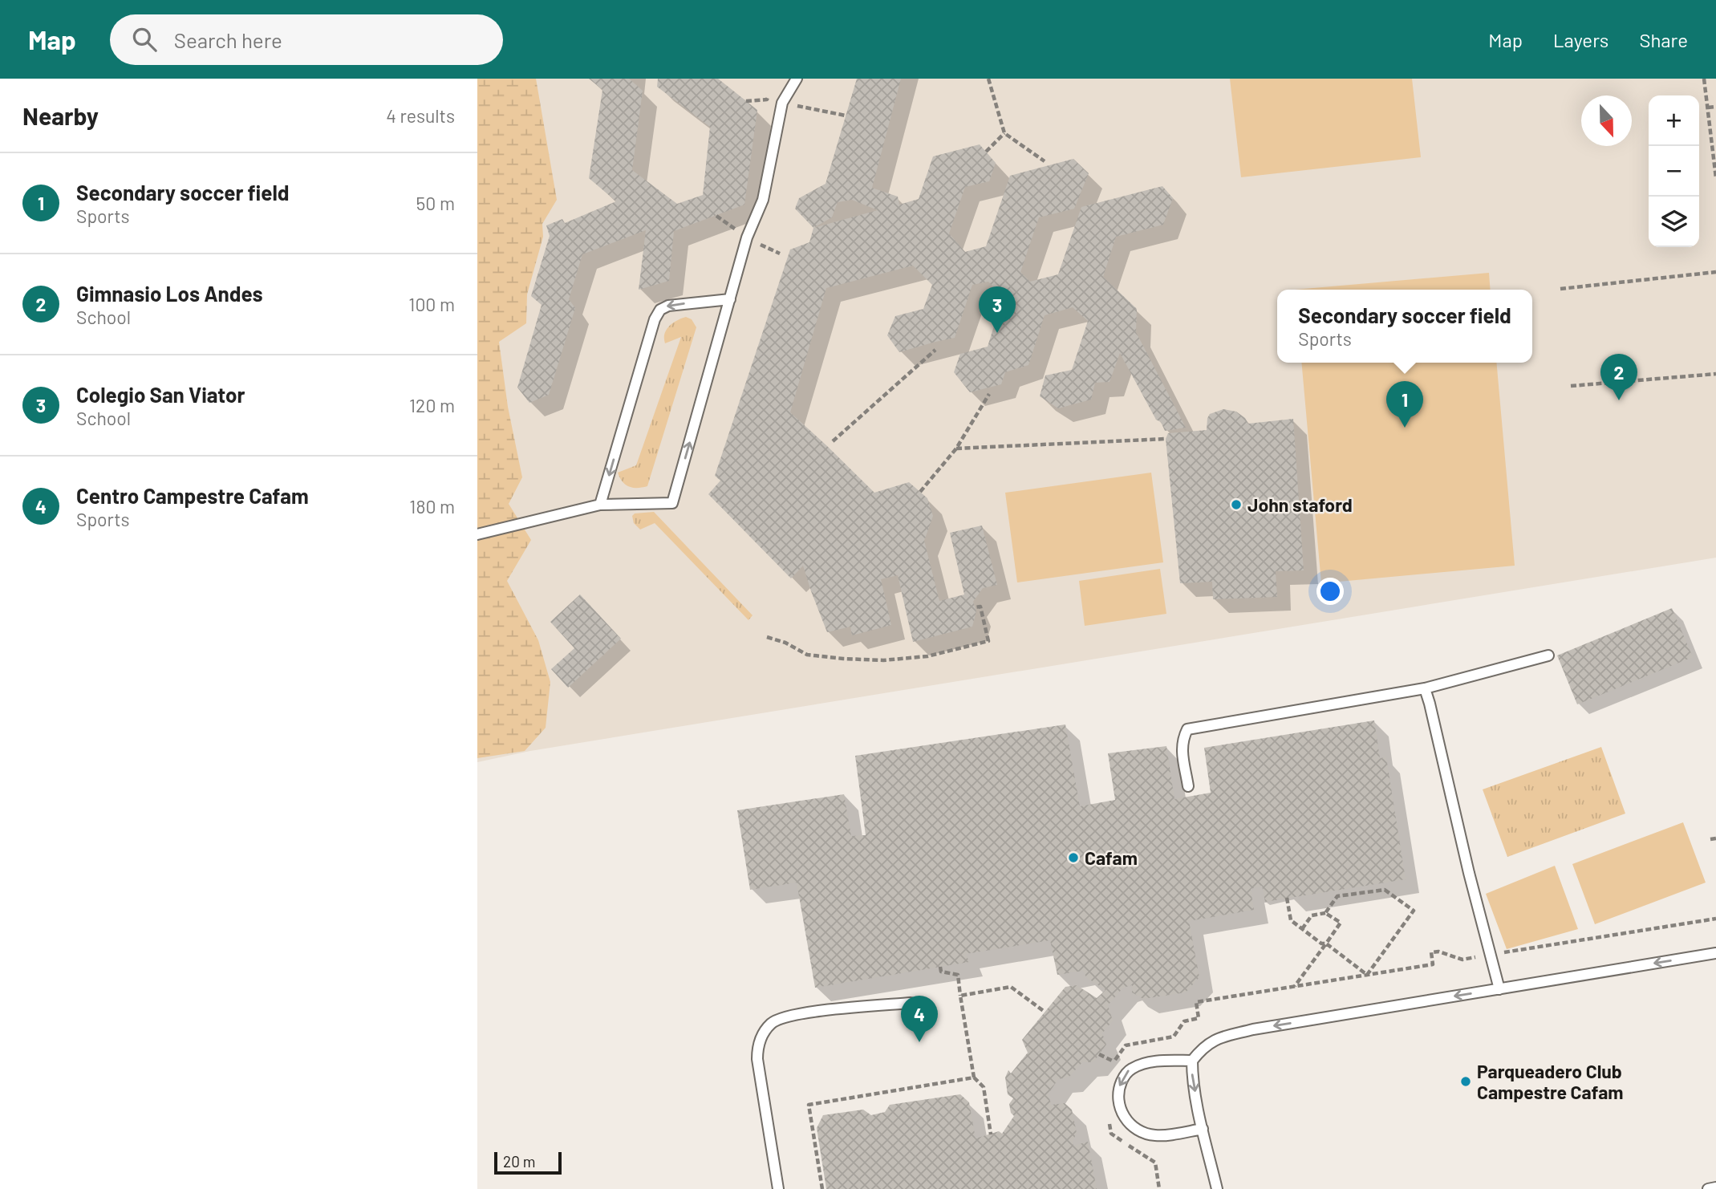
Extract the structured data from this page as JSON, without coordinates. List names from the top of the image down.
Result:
{
  "places": ["John staford", "Cafam", "Parqueadero Club Campestre Cafam"],
  "scale_bar": "20 m",
  "north": "bottom",
  "page": {
    "header": "Map",
    "search": "Search here",
    "nav": ["Map", "Layers", "Share"],
    "heading": ["Nearby", "4 results"],
    "map_buttons": ["+", "−"],
    "list": [
      {
        "mark": "1",
        "name": "Secondary soccer field",
        "note": "Sports",
        "value": "50 m"
      },
      {
        "mark": "2",
        "name": "Gimnasio Los Andes",
        "note": "School",
        "value": "100 m"
      },
      {
        "mark": "3",
        "name": "Colegio San Viator",
        "note": "School",
        "value": "120 m"
      },
      {
        "mark": "4",
        "name": "Centro Campestre Cafam",
        "note": "Sports",
        "value": "180 m"
      }
    ],
    "pins": [
      "3",
      "2",
      "1",
      "4"
    ],
    "popup": ["Secondary soccer field", "Sports"],
    "scale": "20 m"
  }
}
